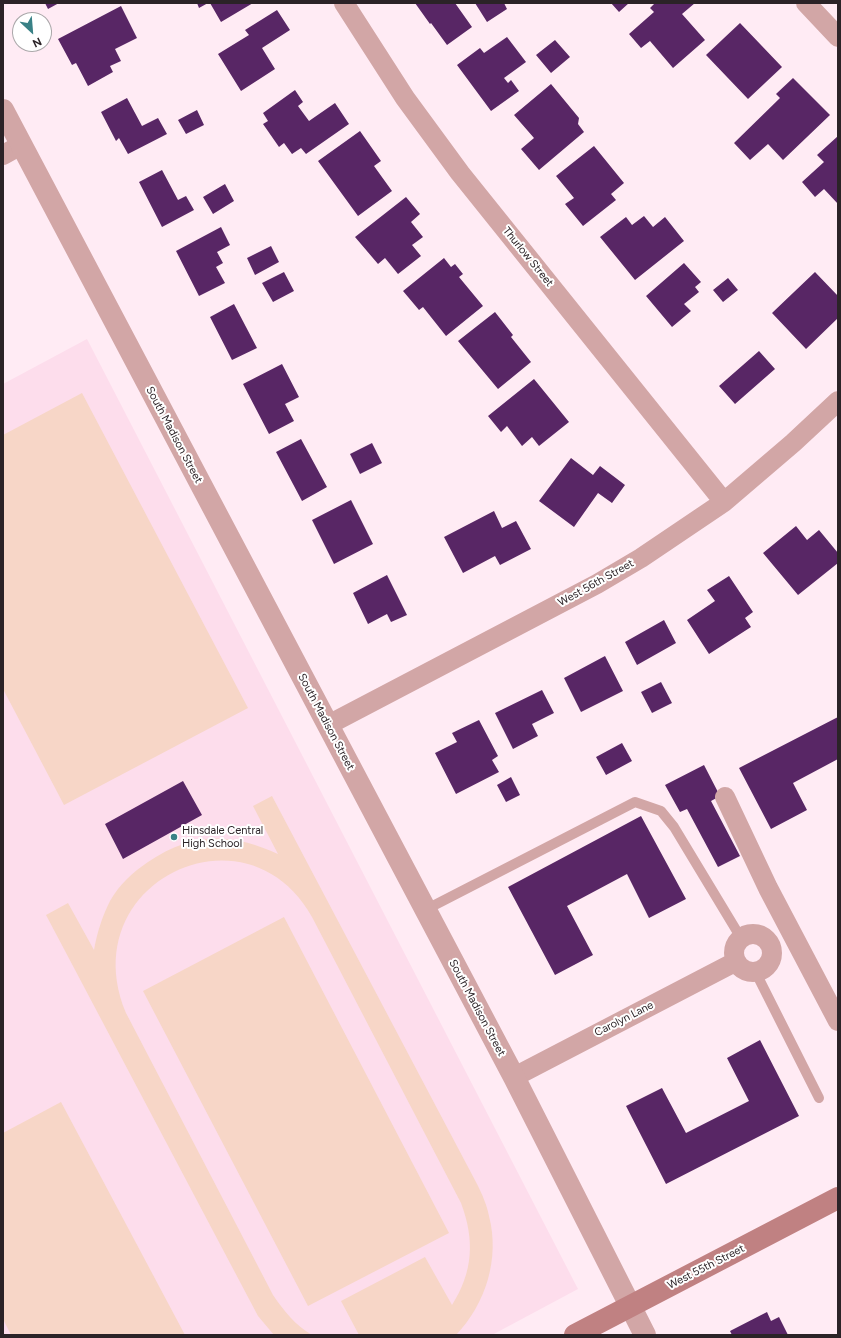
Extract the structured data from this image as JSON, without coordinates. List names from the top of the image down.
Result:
{
  "streets": {
    "main road": ["West 55th Street"],
    "street": [
      "Thurlow Street",
      "South Madison Street",
      "West 56th Street",
      "Carolyn Lane"
    ]
  },
  "crossings": [
    ["Thurlow Street", "West 56th Street"],
    ["South Madison Street", "West 56th Street"],
    ["South Madison Street", "Carolyn Lane"],
    ["South Madison Street", "West 55th Street"]
  ],
  "places": ["Hinsdale Central High School"],
  "north": "bottom right"
}
